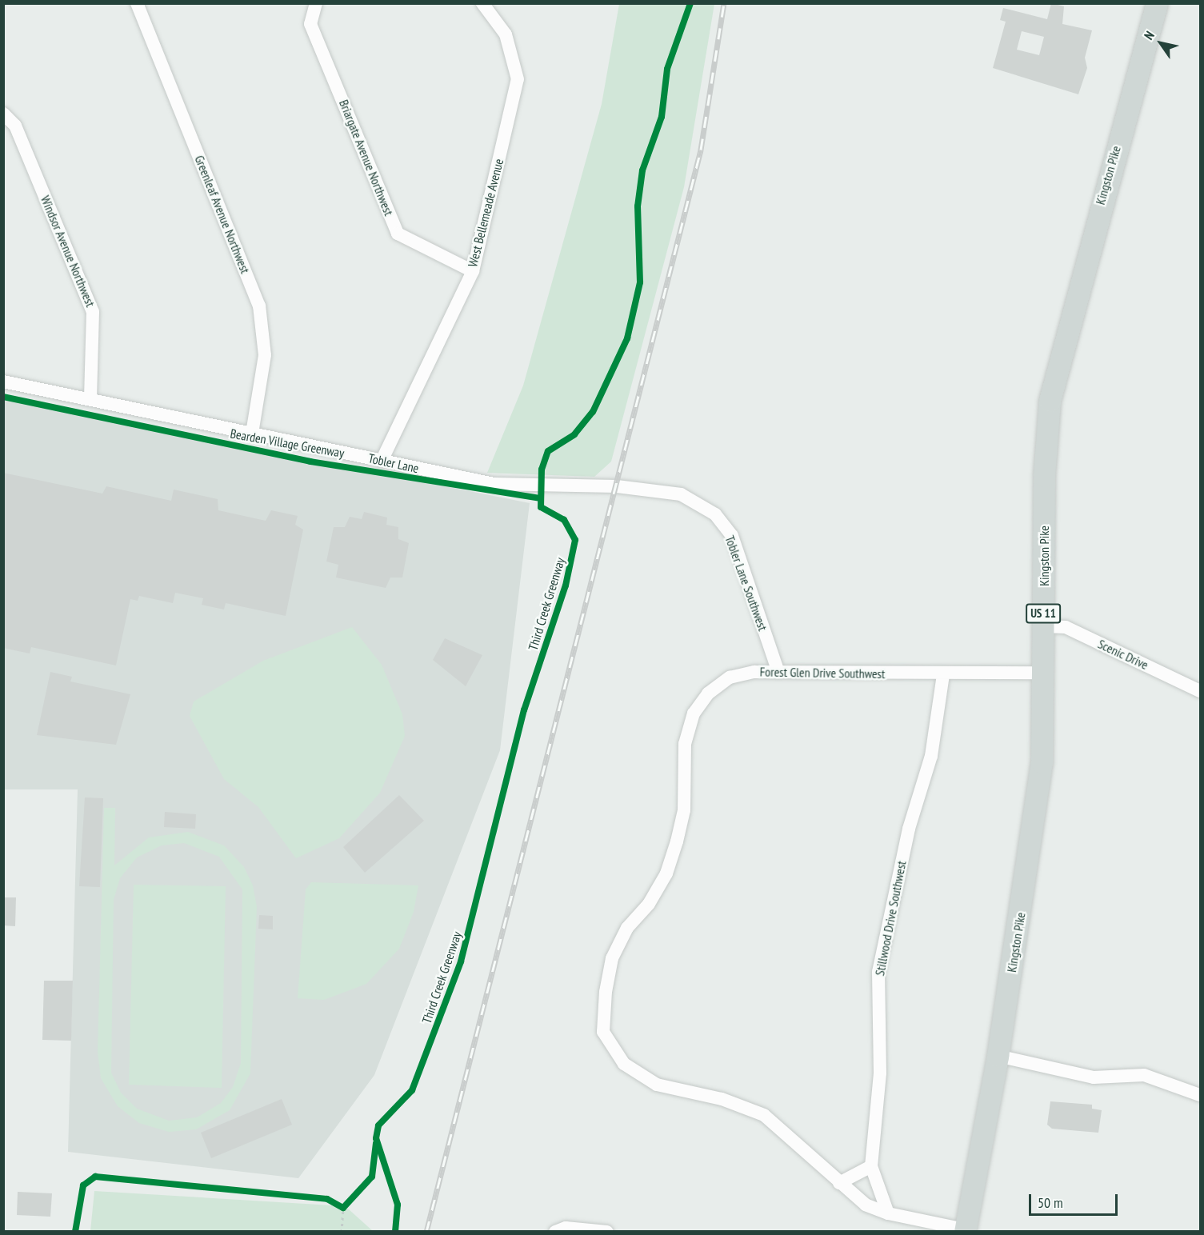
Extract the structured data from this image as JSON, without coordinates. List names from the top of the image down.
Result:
{
  "streets": {
    "main road": ["Kingston Pike", "US 11"],
    "street": [
      "Briargate Avenue Northwest",
      "West Bellemeade Avenue",
      "Greenleaf Avenue Northwest",
      "Windsor Avenue Northwest",
      "Tobler Lane",
      "Tobler Lane Southwest",
      "Scenic Drive",
      "Forest Glen Drive Southwest",
      "Stillwood Drive Southwest"
    ],
    "cycle path": ["Bearden Village Greenway", "Third Creek Greenway"]
  },
  "crossings": [
    ["Briargate Avenue Northwest", "West Bellemeade Avenue"],
    ["Kingston Pike", "Scenic Drive"],
    ["Kingston Pike", "Forest Glen Drive Southwest"],
    ["West Bellemeade Avenue", "Tobler Lane"],
    ["Greenleaf Avenue Northwest", "Tobler Lane"],
    ["Windsor Avenue Northwest", "Tobler Lane"],
    ["Tobler Lane", "Tobler Lane Southwest"],
    ["Tobler Lane Southwest", "Forest Glen Drive Southwest"],
    ["Forest Glen Drive Southwest", "Stillwood Drive Southwest"]
  ],
  "scale_bar": "50 m",
  "north": "top left"
}
